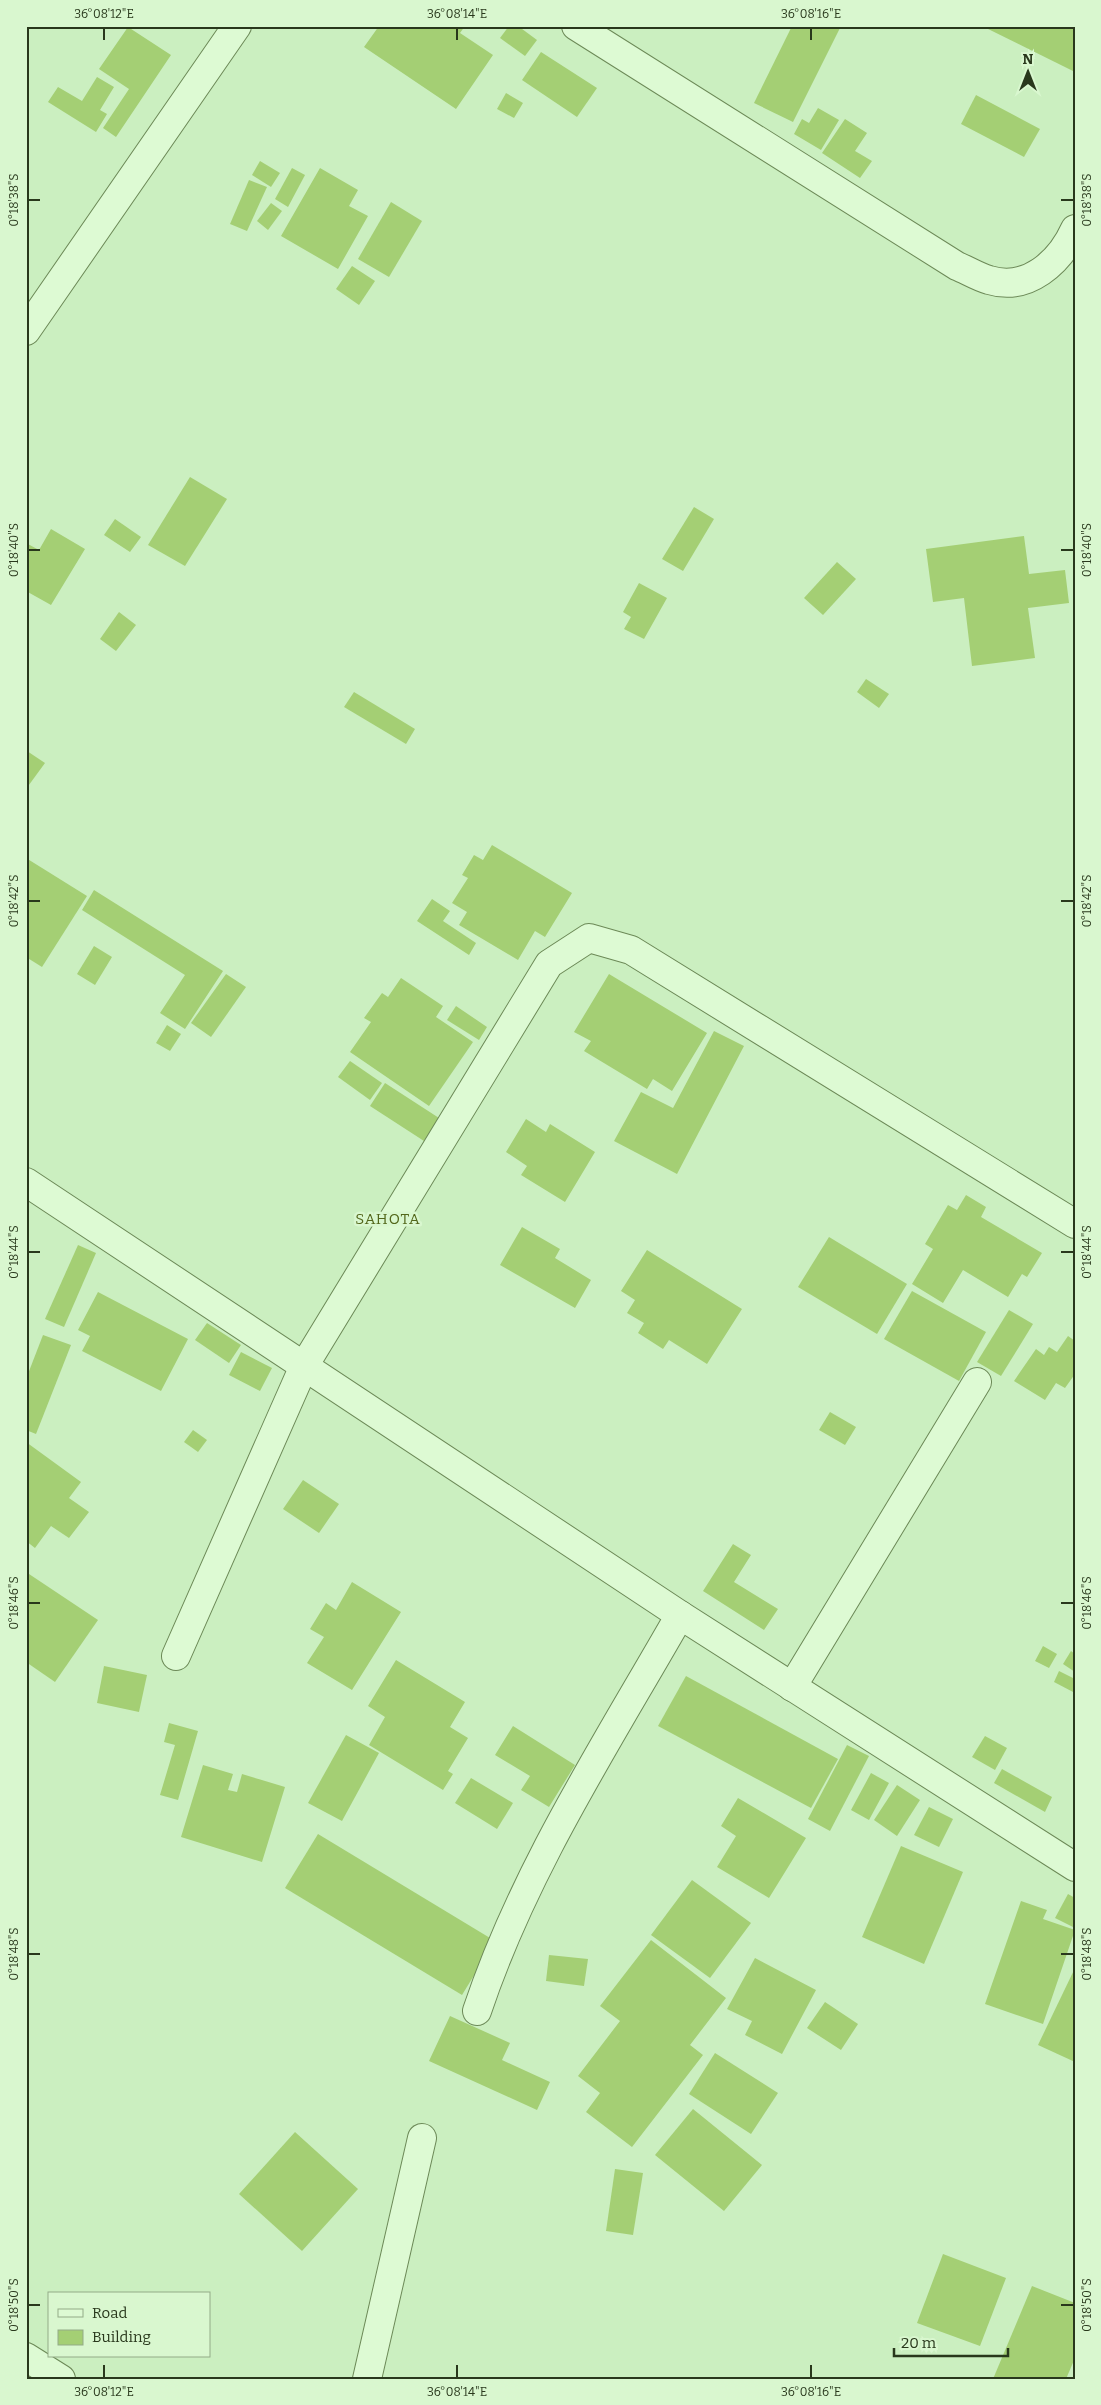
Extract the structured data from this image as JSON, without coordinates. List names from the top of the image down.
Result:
{
  "districts": ["SAHOTA"],
  "legend": ["Road", "Building"],
  "scale_bar": "20 m",
  "north": "top",
  "coordinates": [
    "36°08'12\"E",
    "36°08'14\"E",
    "36°08'16\"E",
    "0°18'38\"S",
    "0°18'40\"S",
    "0°18'42\"S",
    "0°18'44\"S",
    "0°18'46\"S",
    "0°18'48\"S",
    "0°18'50\"S"
  ]
}
